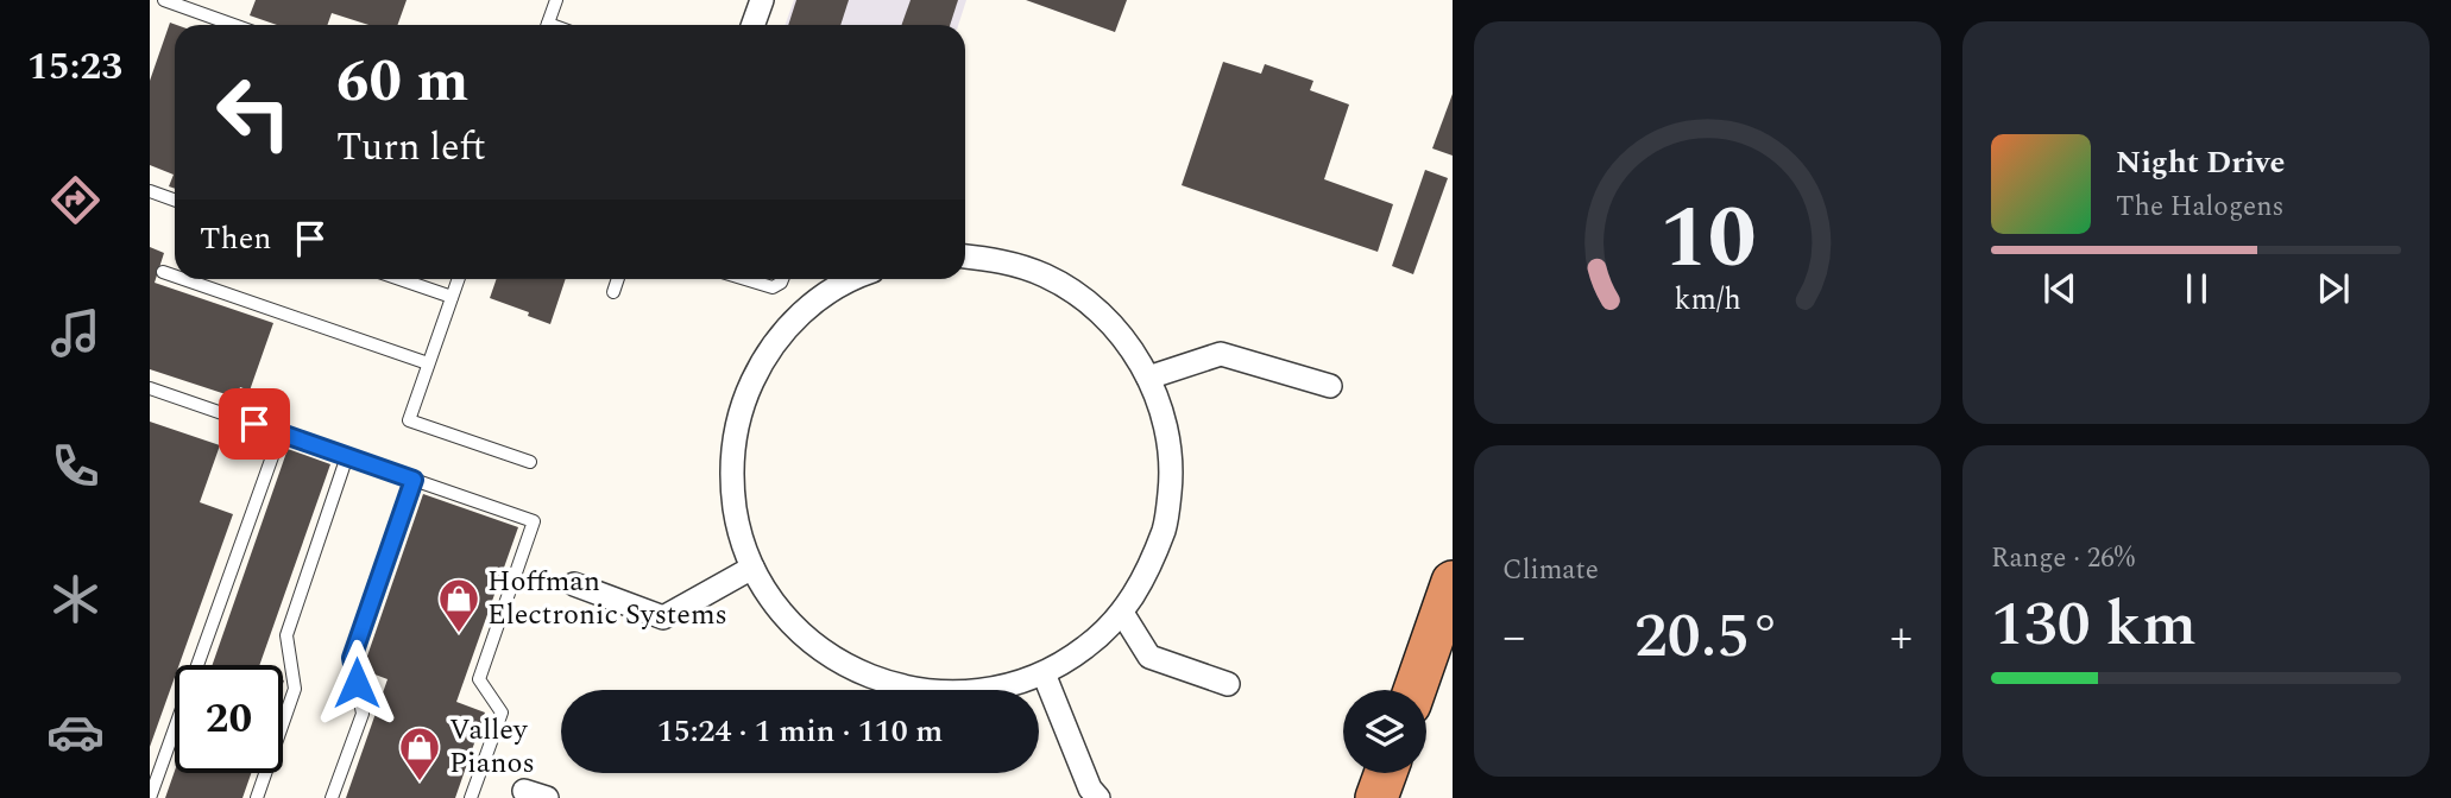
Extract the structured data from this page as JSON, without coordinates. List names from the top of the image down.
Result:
{
  "places": {
    "shop": ["Hoffman Electronic Systems", "Valley Pianos"]
  },
  "page": {
    "tabs": "15:23",
    "turn": ["60 m", "Turn left"],
    "song": ["Night Drive", "The Halogens"],
    "then": "Then",
    "tile": [
      "Climate",
      ["Range · 26%", "130 km"]
    ],
    "heat": ["−", "20.5°", "+"],
    "limit": "20",
    "trip": "15:24 · 1 min · 110 m",
    "gauge": ["10", "km/h"]
  }
}
